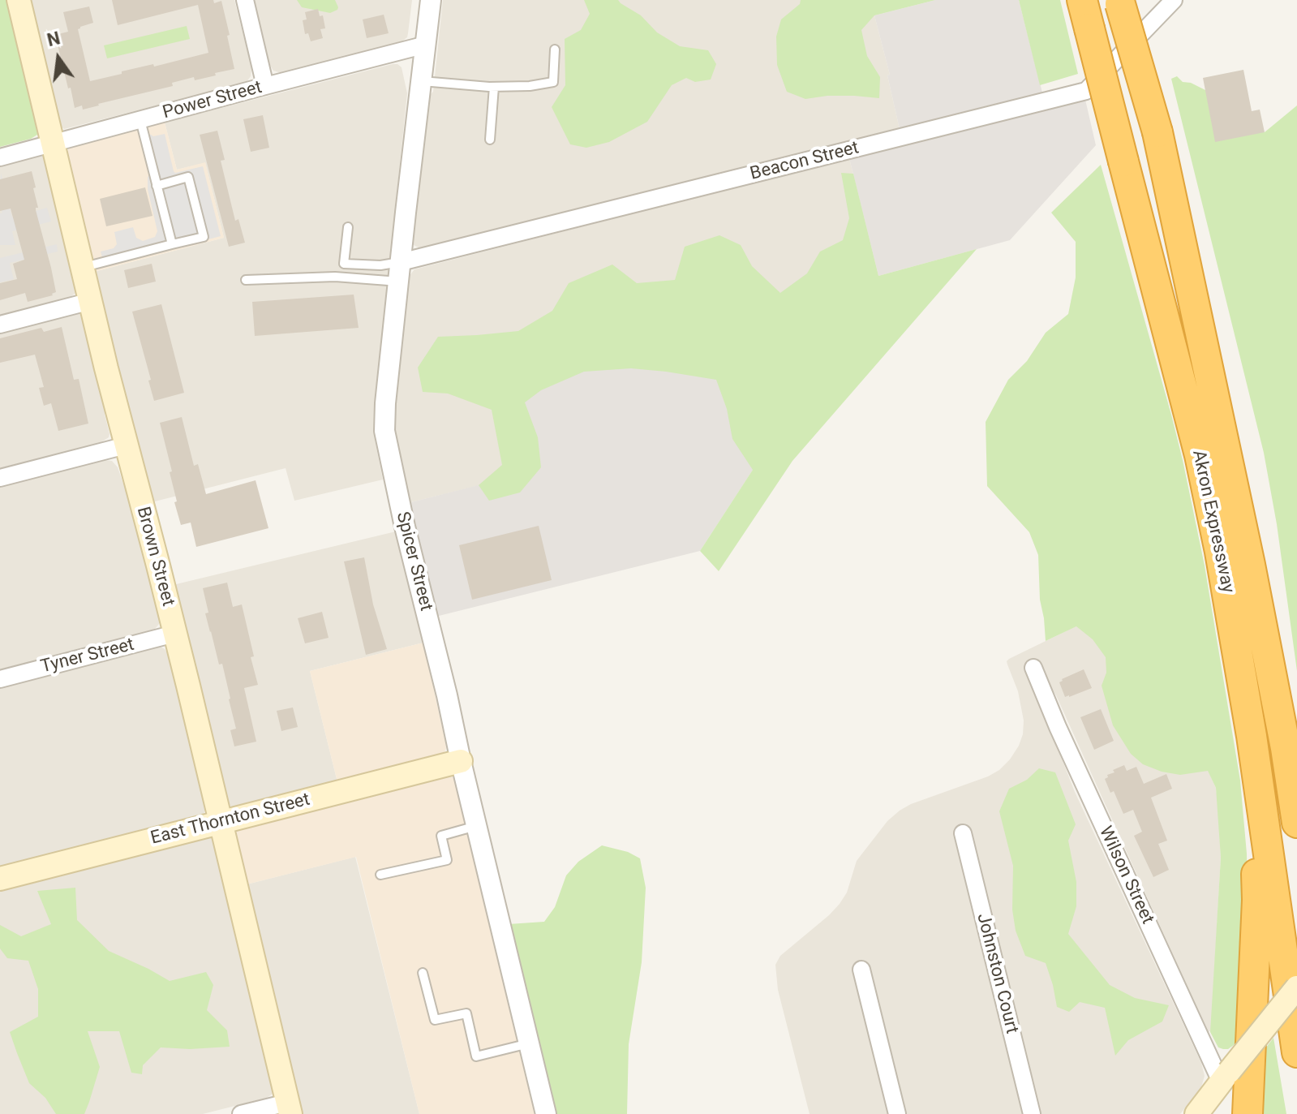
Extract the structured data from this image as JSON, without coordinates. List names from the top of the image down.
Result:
{
  "streets": {
    "highway": ["Akron Expressway"],
    "main road": ["Brown Street", "East Thornton Street"],
    "street": [
      "Power Street",
      "Beacon Street",
      "Spicer Street",
      "Tyner Street",
      "Wilson Street",
      "Johnston Court"
    ]
  },
  "crossings": [
    ["Power Street", "Brown Street"],
    ["Power Street", "Spicer Street"],
    ["Beacon Street", "Spicer Street"],
    ["Brown Street", "Tyner Street"],
    ["Brown Street", "East Thornton Street"],
    ["Spicer Street", "East Thornton Street"]
  ],
  "north": "top"
}
